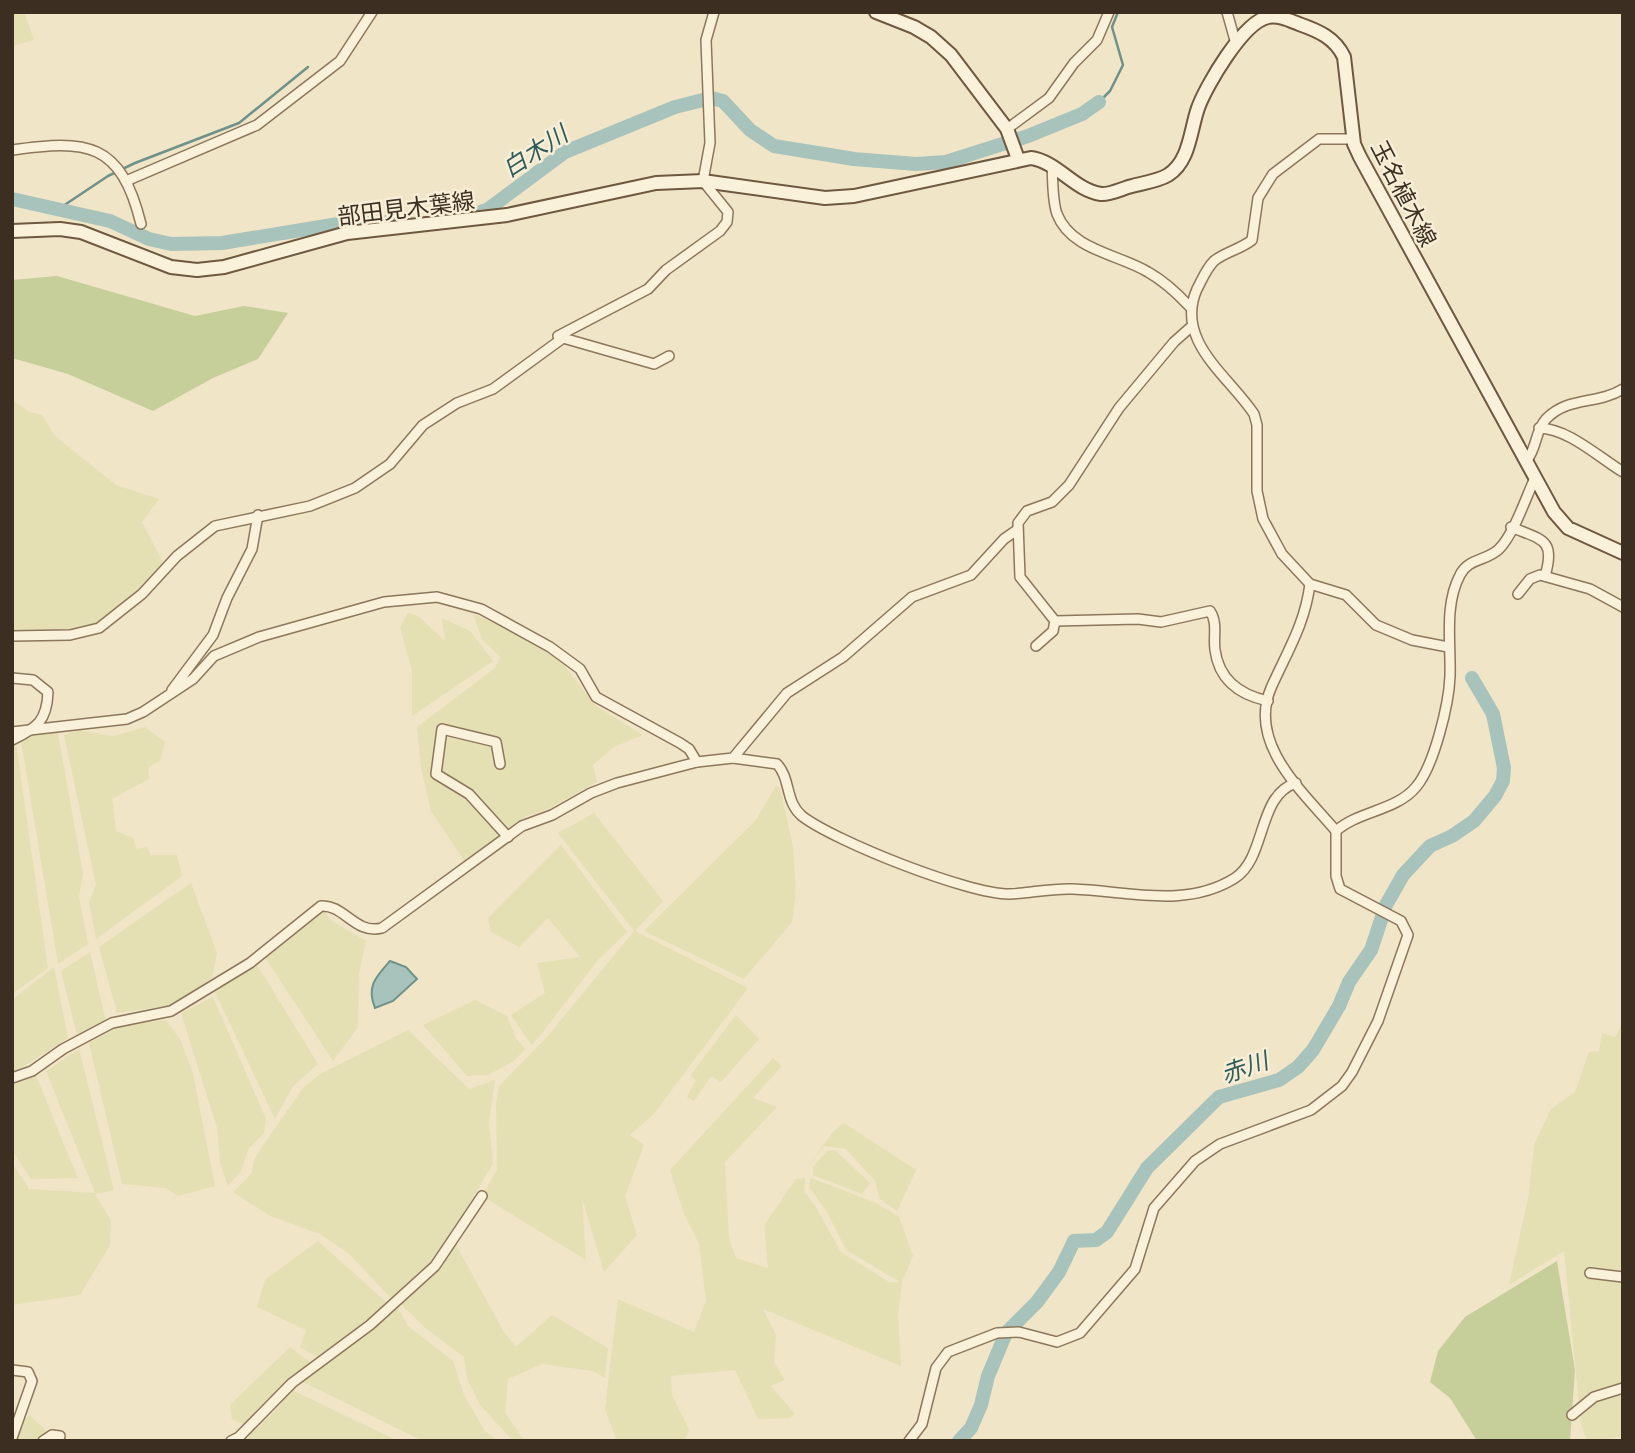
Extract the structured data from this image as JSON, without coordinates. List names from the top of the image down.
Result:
{
  "streets": {
    "main road": ["玉名植木線", "部田見木葉線"]
  },
  "crossings": [
    ["玉名植木線", "部田見木葉線"]
  ],
  "water": ["白木川", "赤川"]
}
